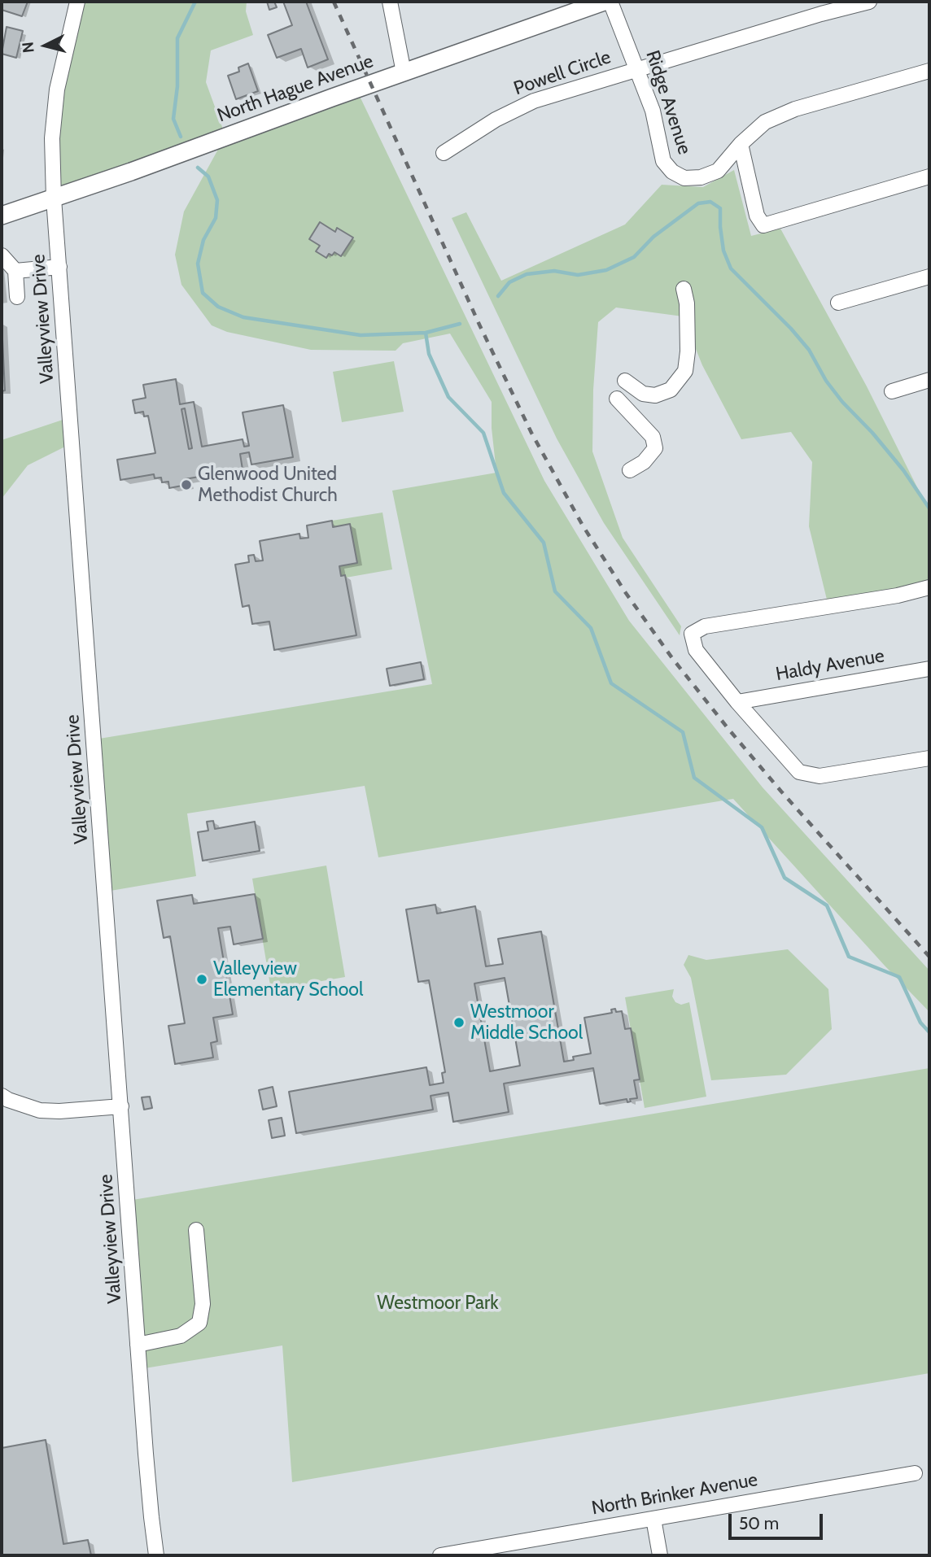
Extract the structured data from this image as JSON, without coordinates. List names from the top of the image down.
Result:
{
  "streets": {
    "main road": ["North Hague Avenue"],
    "street": [
      "Powell Circle",
      "Ridge Avenue",
      "Valleyview Drive",
      "Haldy Avenue",
      "North Brinker Avenue"
    ]
  },
  "crossings": [
    ["Powell Circle", "Ridge Avenue"],
    ["North Hague Avenue", "Valleyview Drive"]
  ],
  "parks": ["Westmoor Park"],
  "places": ["Glenwood United Methodist Church", "Valleyview Elementary School", "Westmoor Middle School"],
  "scale_bar": "50 m",
  "north": "left"
}
